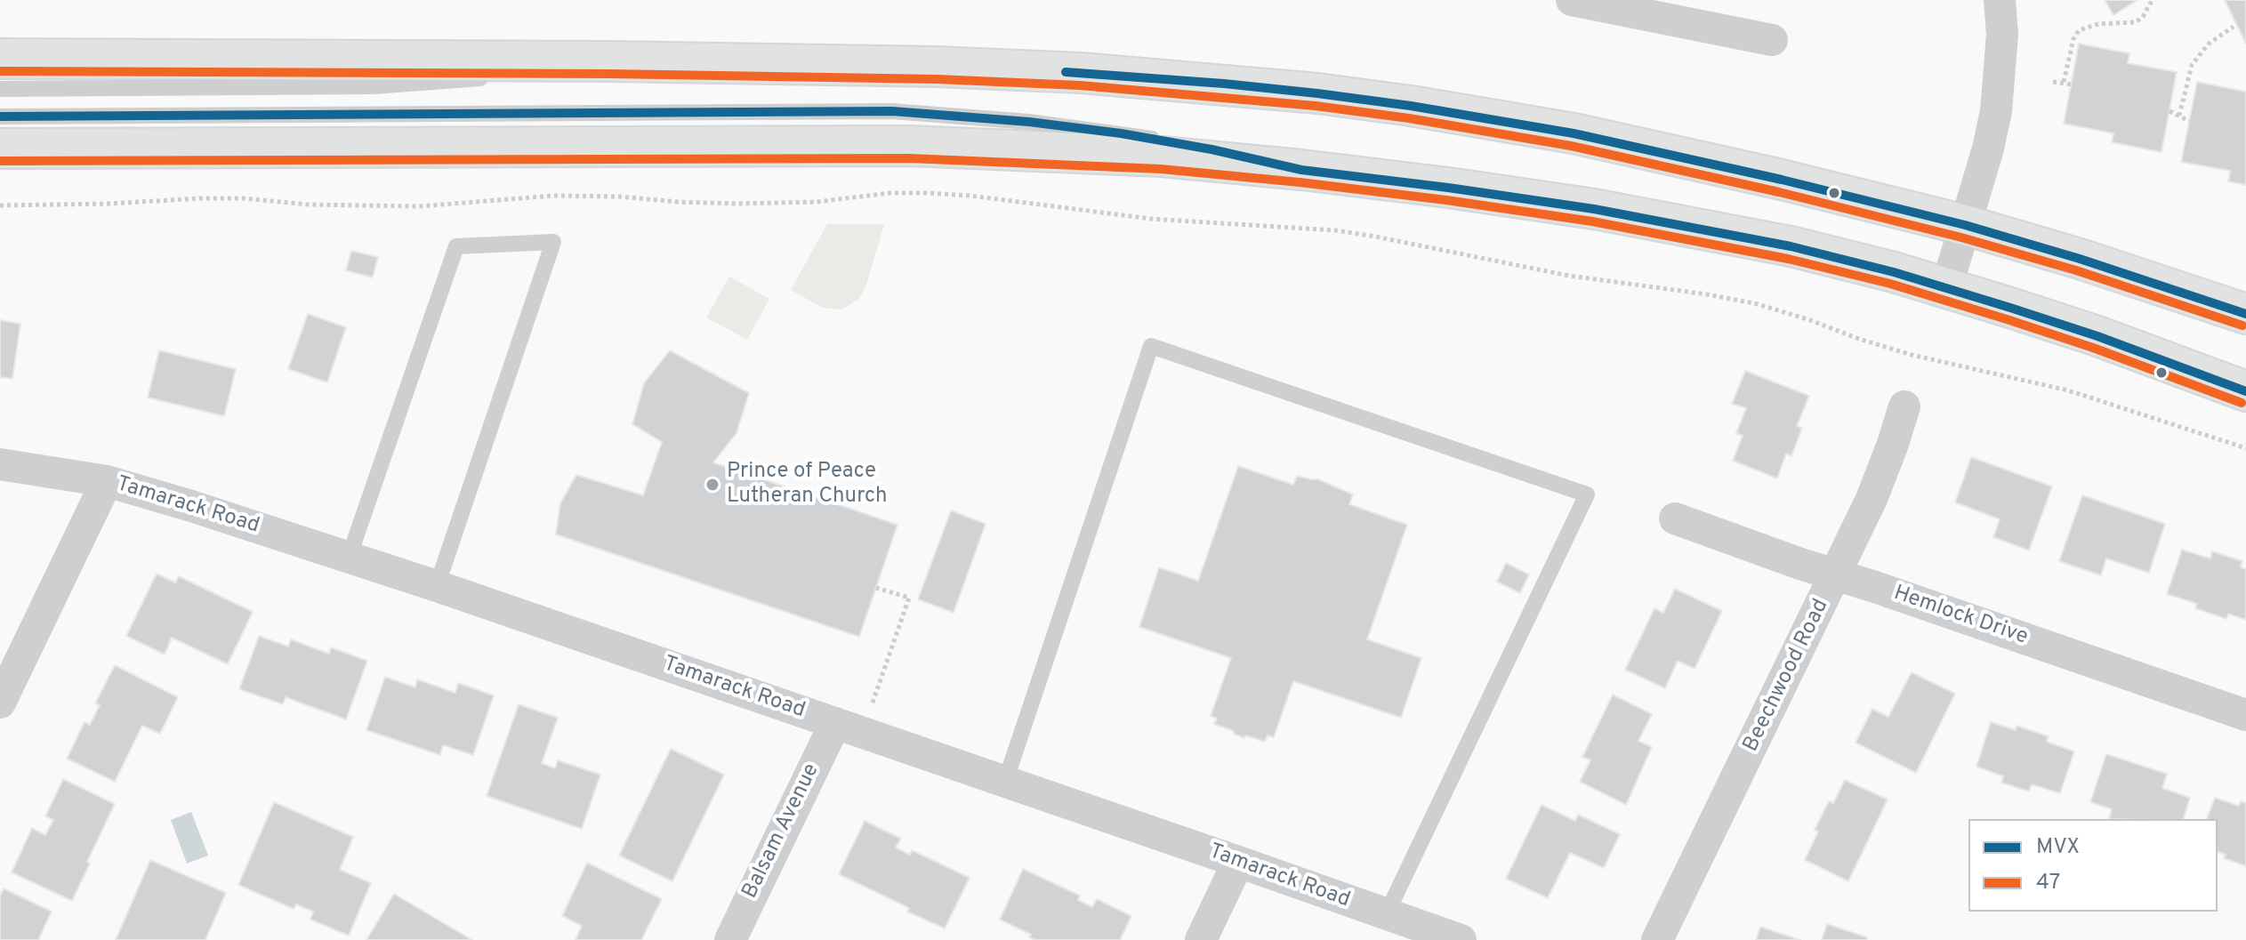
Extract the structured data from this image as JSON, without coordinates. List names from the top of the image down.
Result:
{
  "streets": {
    "street": [
      "Tamarack Road",
      "Hemlock Drive",
      "Beechwood Road",
      "Balsam Avenue"
    ]
  },
  "crossings": [
    ["Tamarack Road", "Balsam Avenue"],
    ["Hemlock Drive", "Beechwood Road"]
  ],
  "places": ["Prince of Peace Lutheran Church"],
  "lines": ["transit line 47", "transit line MVX"],
  "legend": ["MVX", "47"]
}
